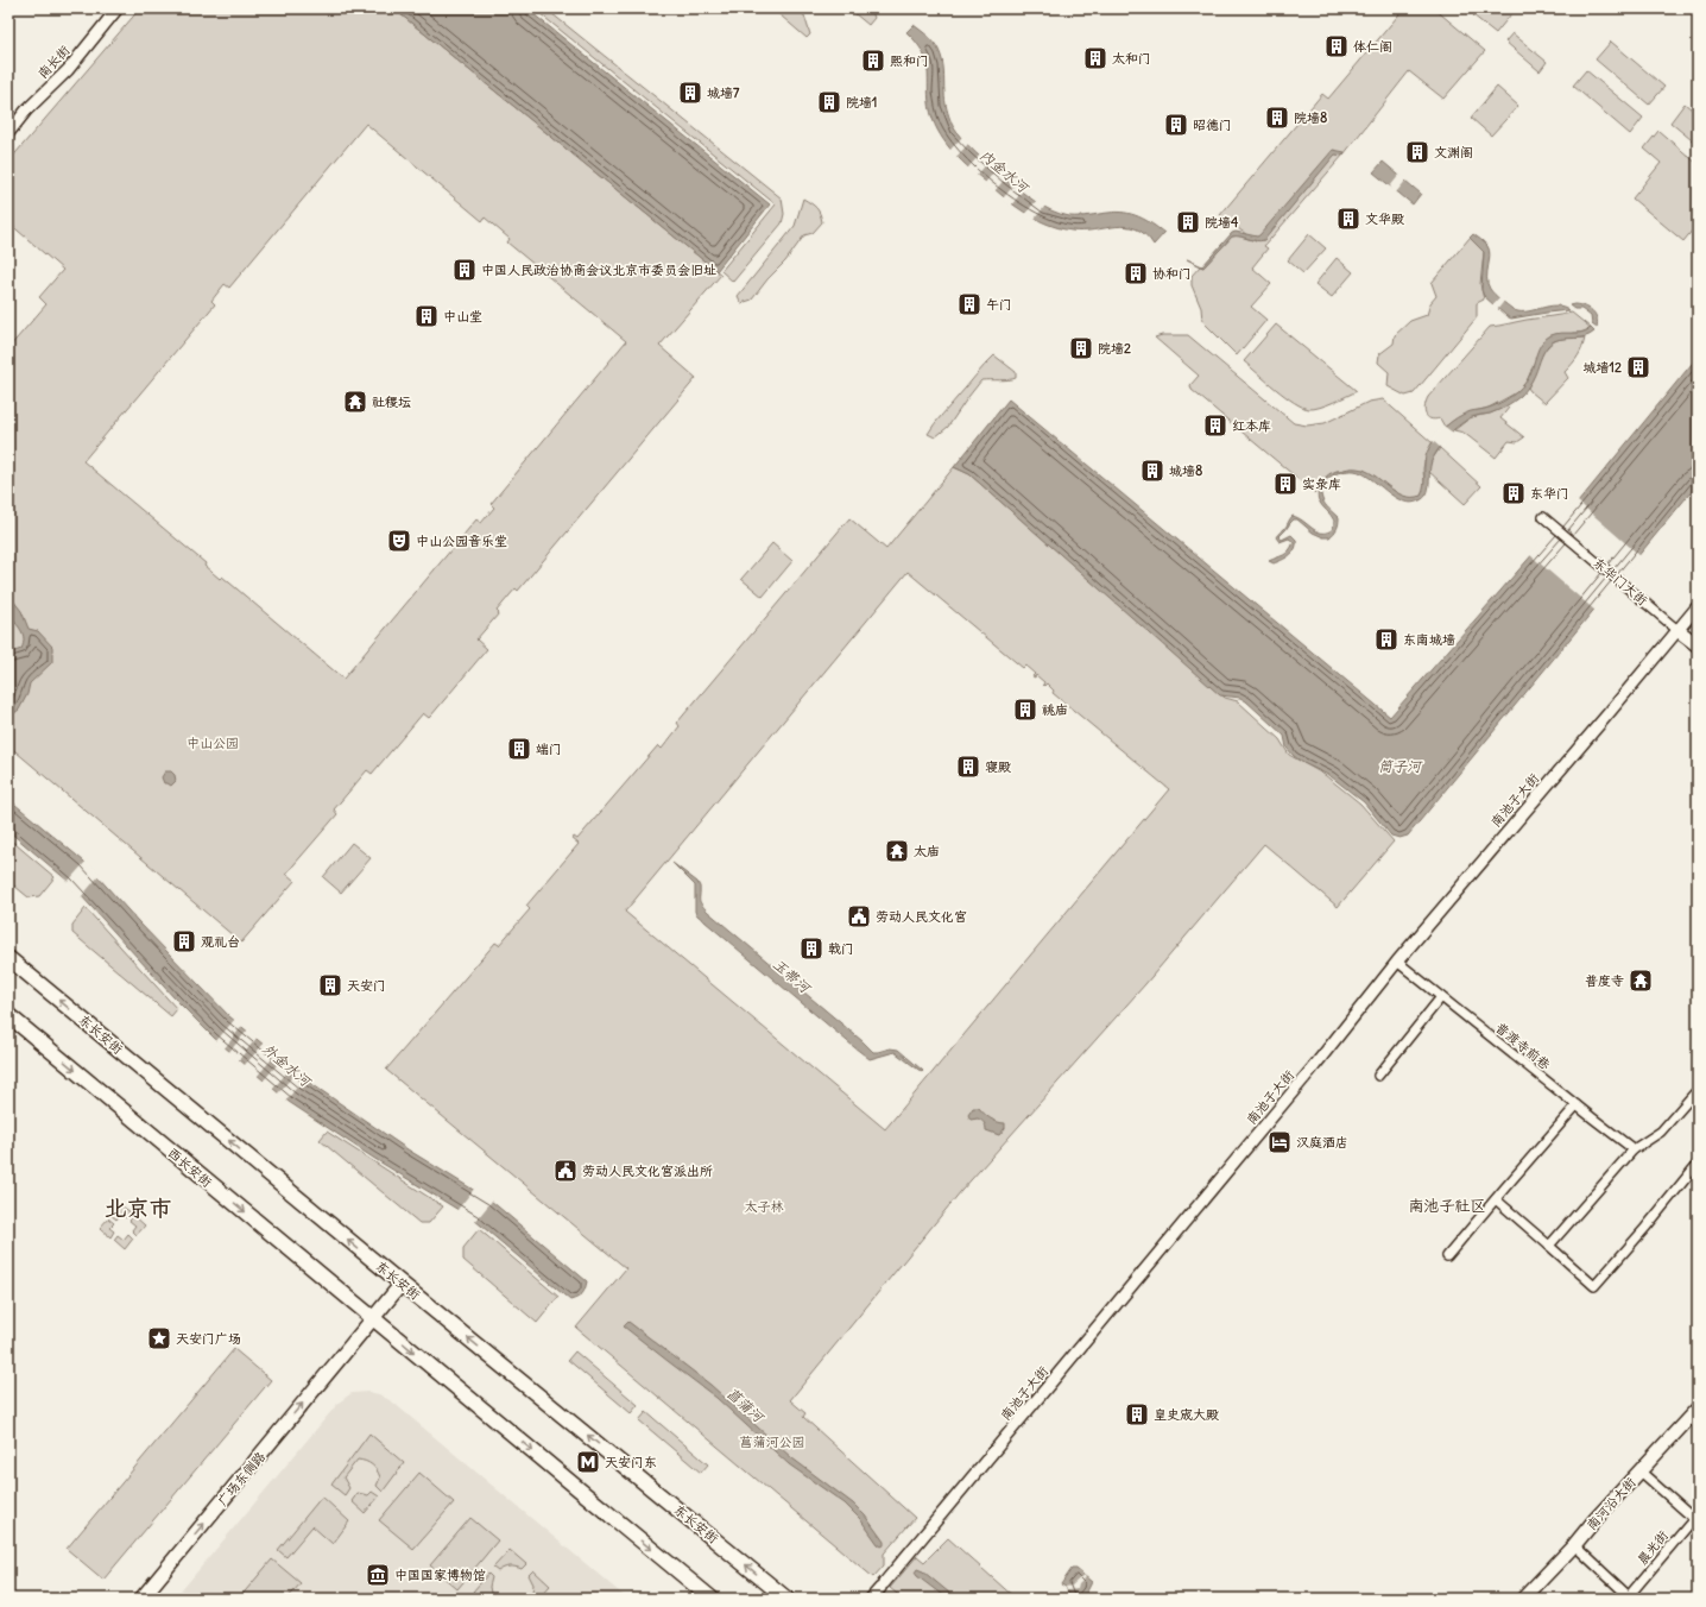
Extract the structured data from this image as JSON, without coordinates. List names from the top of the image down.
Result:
{
  "streets": {
    "highway": ["东长安街", "西长安街"],
    "main road": ["东华门大街", "广场东侧路", "南河沿大街"],
    "street": [
      "南长街",
      "南池子大街",
      "普渡寺前巷",
      "晨光街"
    ]
  },
  "crossings": [
    ["东华门大街", "南池子大街"],
    ["南池子大街", "普渡寺前巷"],
    ["东长安街", "广场东侧路"],
    ["西长安街", "广场东侧路"]
  ],
  "one_way": ["西长安街", "广场东侧路"],
  "districts": ["南池子社区", "北京市"],
  "water": [
    "内金水河",
    "筒子河",
    "玉带河",
    "外金水河",
    "菖蒲河"
  ],
  "parks": ["中山公园", "太子林", "菖蒲河公园"],
  "places": {
    "building": [
      "体仁阁",
      "太和门",
      "熙和门",
      "城墙7",
      "院墙1",
      "院墙8",
      "昭德门",
      "文渊阁",
      "文华殿",
      "院墙4",
      "中国人民政治协商会议北京市委员会旧址",
      "协和门",
      "午门",
      "中山堂",
      "院墙2",
      "城墙12",
      "红本库",
      "城墙8",
      "实录库",
      "东华门",
      "东南城墙",
      "祧庙",
      "端门",
      "寝殿",
      "观礼台",
      "戟门",
      "天安门",
      "皇史宬大殿"
    ],
    "temple": ["社稷坛", "太庙", "普度寺"],
    "theatre": ["中山公园音乐堂"],
    "public building": ["劳动人民文化宫", "劳动人民文化宫派出所"],
    "hotel": ["汉庭酒店"],
    "place": ["天安门广场"],
    "metro station": ["天安门东"],
    "museum": ["中国国家博物馆"]
  }
}
